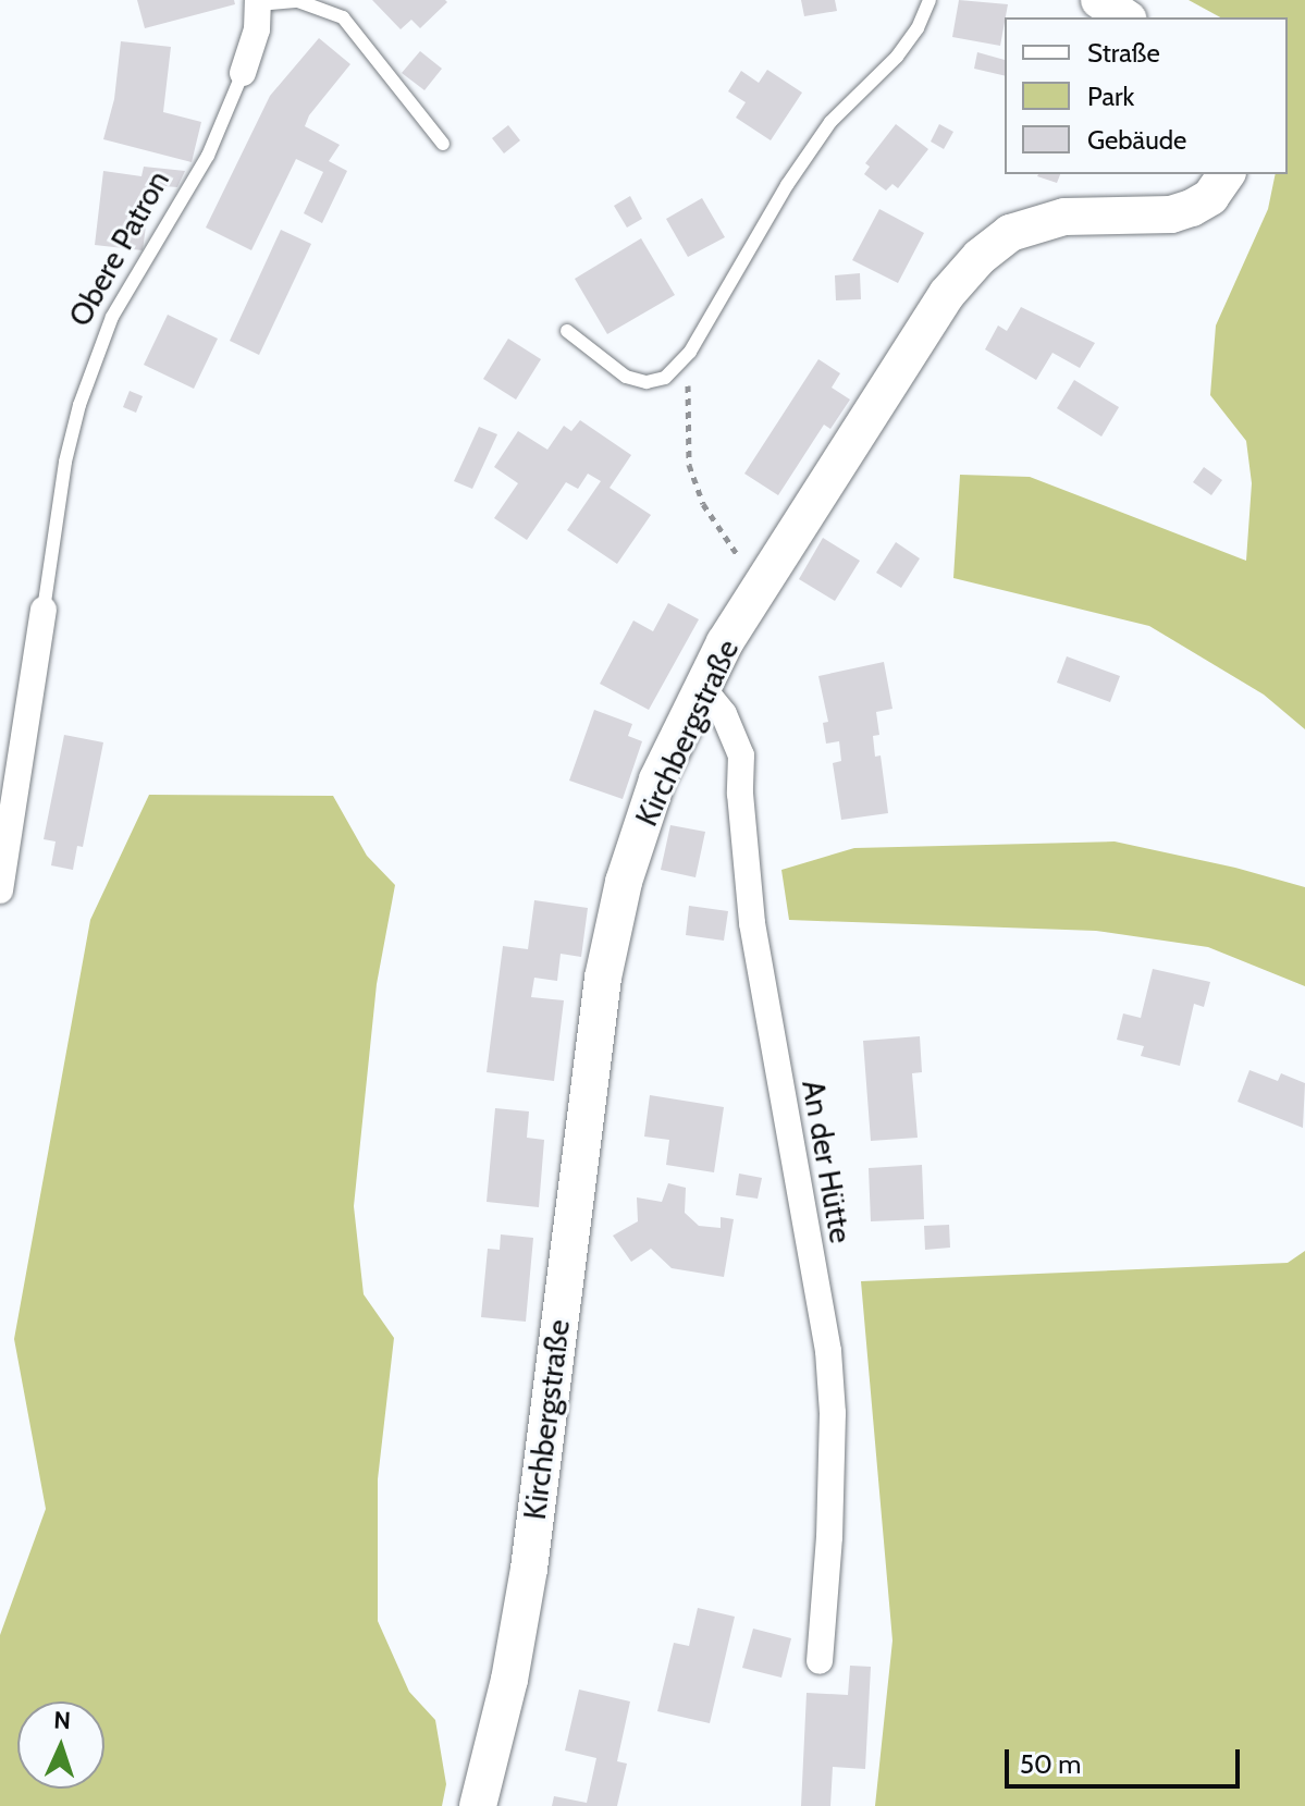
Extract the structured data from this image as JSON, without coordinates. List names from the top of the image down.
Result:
{
  "streets": {
    "street": ["Obere Patron", "Kirchbergstraße", "An der Hütte"]
  },
  "crossings": [
    ["Kirchbergstraße", "An der Hütte"]
  ],
  "legend": ["Straße", "Park", "Gebäude"],
  "scale_bar": "50 m",
  "north": "top"
}
